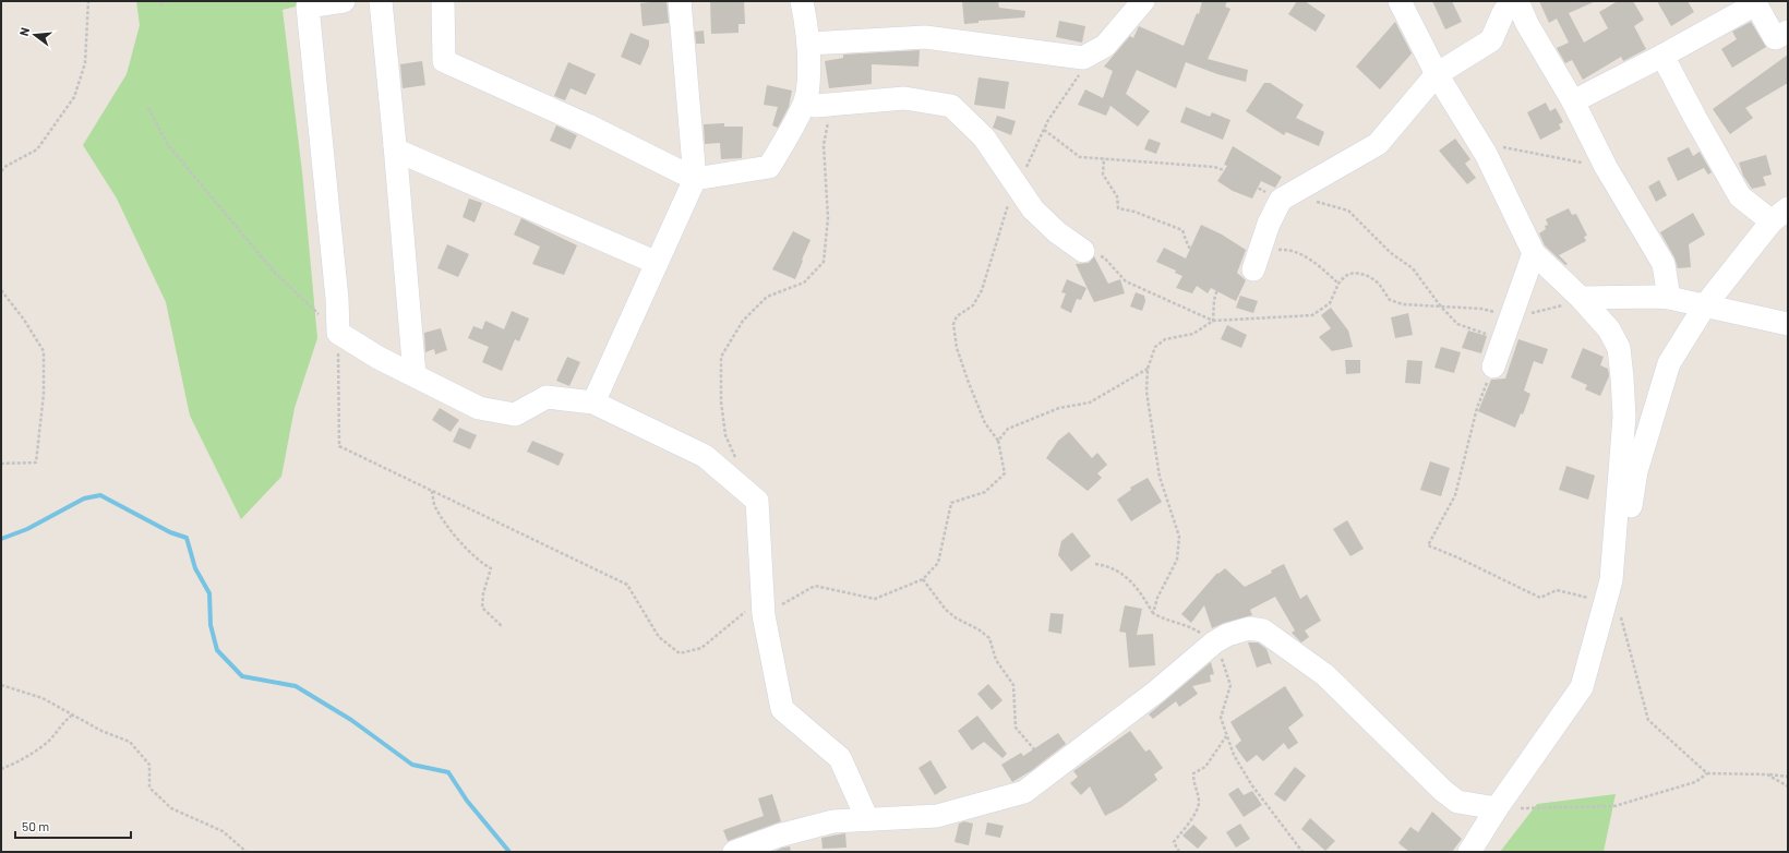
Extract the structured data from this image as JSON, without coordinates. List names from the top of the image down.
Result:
{
  "scale_bar": "50 m",
  "north": "left"
}
